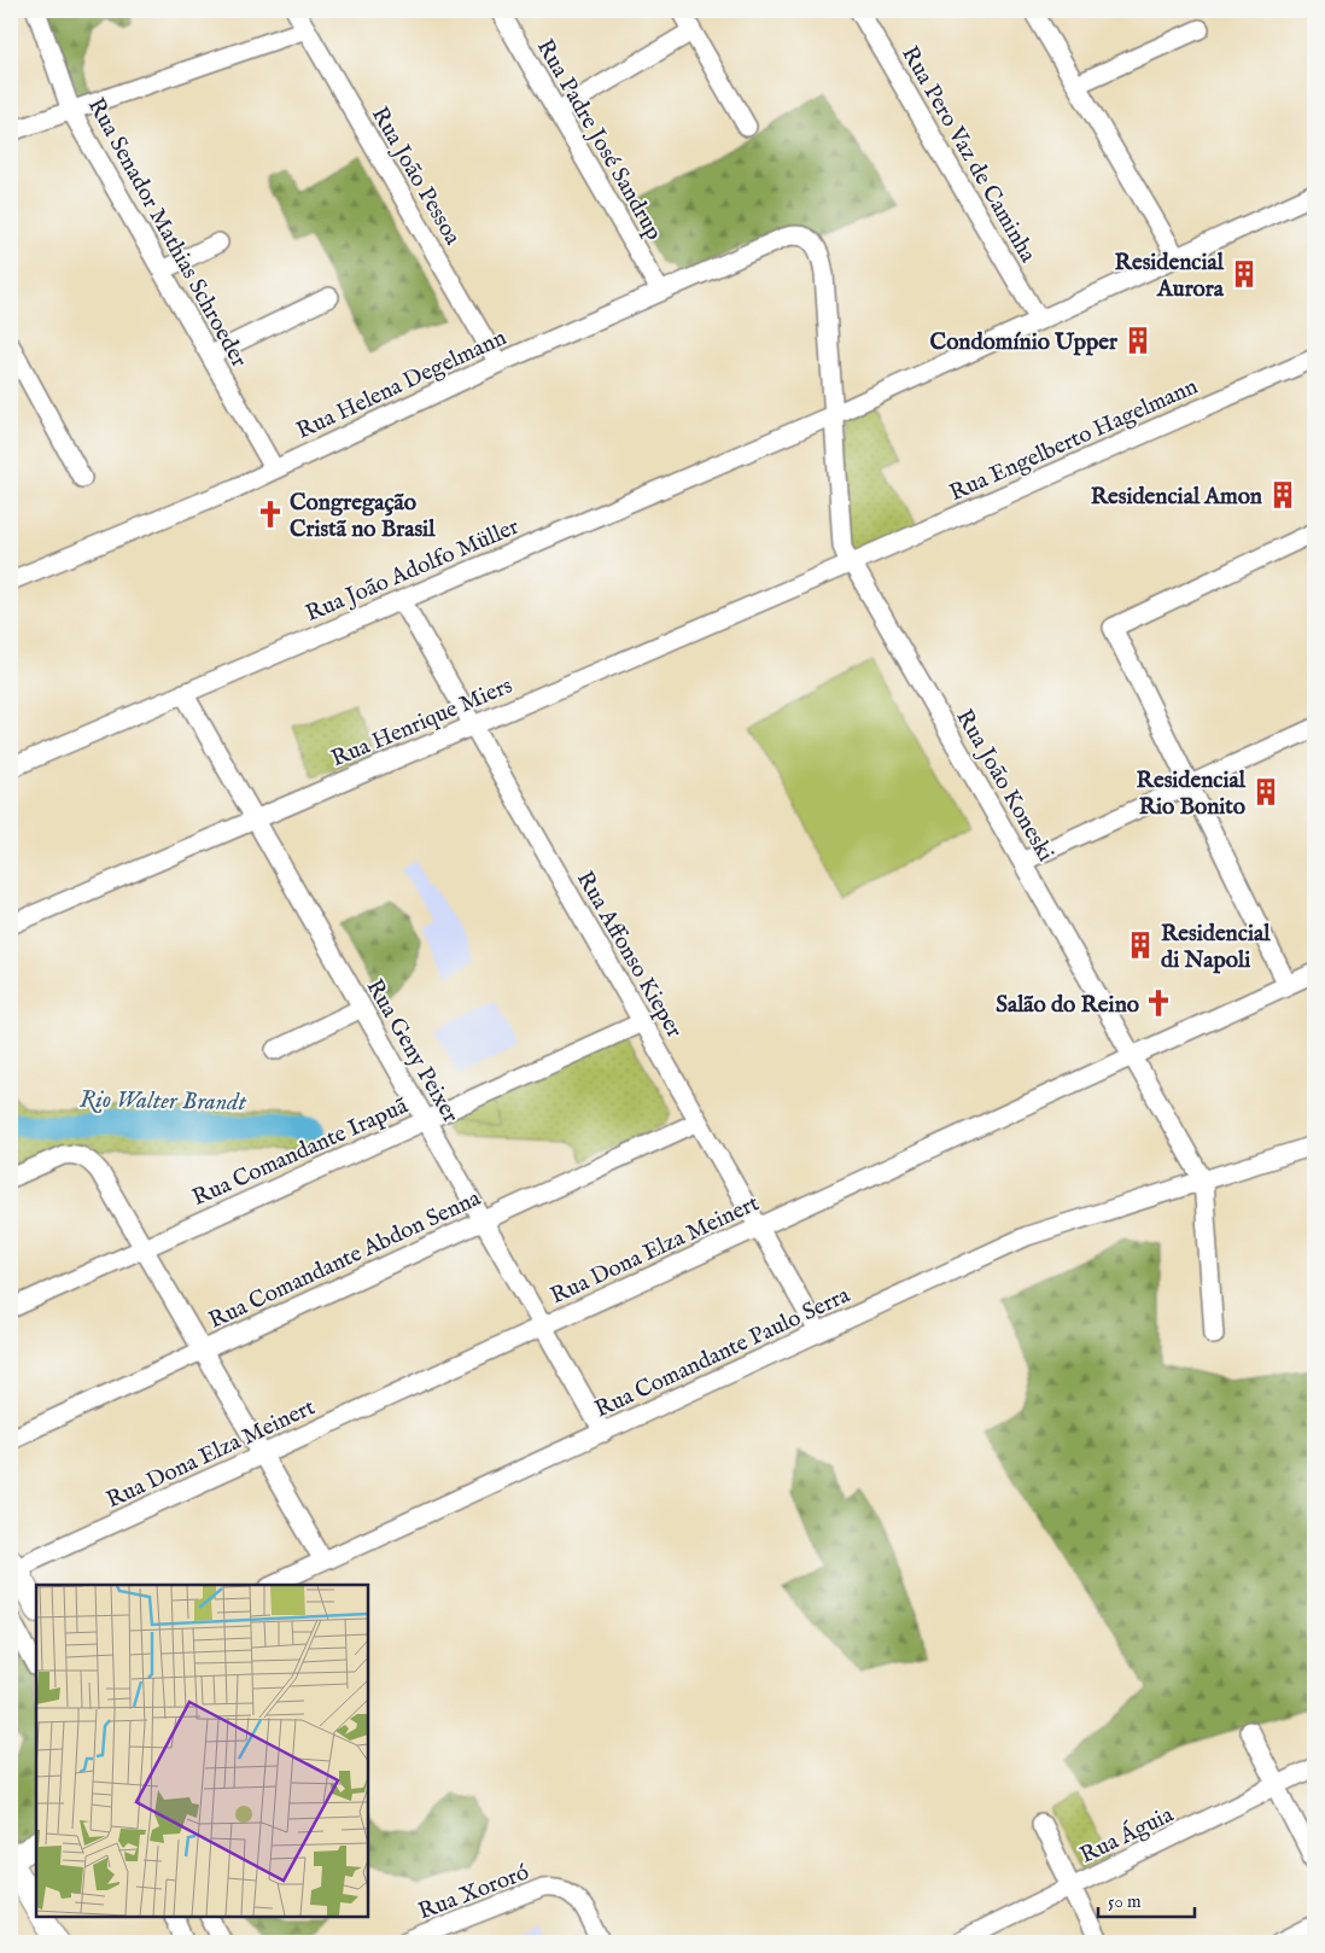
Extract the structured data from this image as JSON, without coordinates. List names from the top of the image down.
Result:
{
  "streets": {
    "street": [
      "Rua Padre José Sandrup",
      "Rua Pero Vaz de Caminha",
      "Rua João Pessoa",
      "Rua Senador Mathias Schroeder",
      "Rua Helena Degelmann",
      "Rua Engelberto Hagelmann",
      "Rua João Adolfo Müller",
      "Rua Henrique Miers",
      "Rua João Koneski",
      "Rua Affonso Kieper",
      "Rua Geny Peixer",
      "Rua Comandante Irapuã",
      "Rua Dona Elza Meinert",
      "Rua Comandante Abdon Senna",
      "Rua Comandante Paulo Serra",
      "Rua Águia",
      "Rua Xororó"
    ]
  },
  "crossings": [
    ["Rua Padre José Sandrup", "Rua Helena Degelmann"],
    ["Rua Pero Vaz de Caminha", "Rua João Adolfo Müller"],
    ["Rua João Pessoa", "Rua Helena Degelmann"],
    ["Rua Senador Mathias Schroeder", "Rua Helena Degelmann"],
    ["Rua Helena Degelmann", "Rua João Koneski"],
    ["Rua Engelberto Hagelmann", "Rua Henrique Miers"],
    ["Rua Engelberto Hagelmann", "Rua João Koneski"],
    ["Rua João Adolfo Müller", "Rua João Koneski"],
    ["Rua João Adolfo Müller", "Rua Affonso Kieper"],
    ["Rua João Adolfo Müller", "Rua Geny Peixer"],
    ["Rua Henrique Miers", "Rua João Koneski"],
    ["Rua Henrique Miers", "Rua Affonso Kieper"],
    ["Rua Henrique Miers", "Rua Geny Peixer"],
    ["Rua João Koneski", "Rua Dona Elza Meinert"],
    ["Rua João Koneski", "Rua Comandante Paulo Serra"],
    ["Rua Affonso Kieper", "Rua Comandante Irapuã"],
    ["Rua Affonso Kieper", "Rua Dona Elza Meinert"],
    ["Rua Affonso Kieper", "Rua Comandante Abdon Senna"],
    ["Rua Affonso Kieper", "Rua Comandante Paulo Serra"],
    ["Rua Geny Peixer", "Rua Comandante Irapuã"],
    ["Rua Geny Peixer", "Rua Dona Elza Meinert"],
    ["Rua Geny Peixer", "Rua Comandante Abdon Senna"],
    ["Rua Geny Peixer", "Rua Comandante Paulo Serra"]
  ],
  "water": ["Rio Walter Brandt"],
  "places": {
    "building": [
      "Residencial Aurora",
      "Condomínio Upper",
      "Residencial Amon",
      "Residencial Rio Bonito",
      "Residencial di Napoli"
    ],
    "church": ["Congregação Cristã no Brasil", "Salão do Reino"]
  },
  "scale_bar": "50 m"
}
